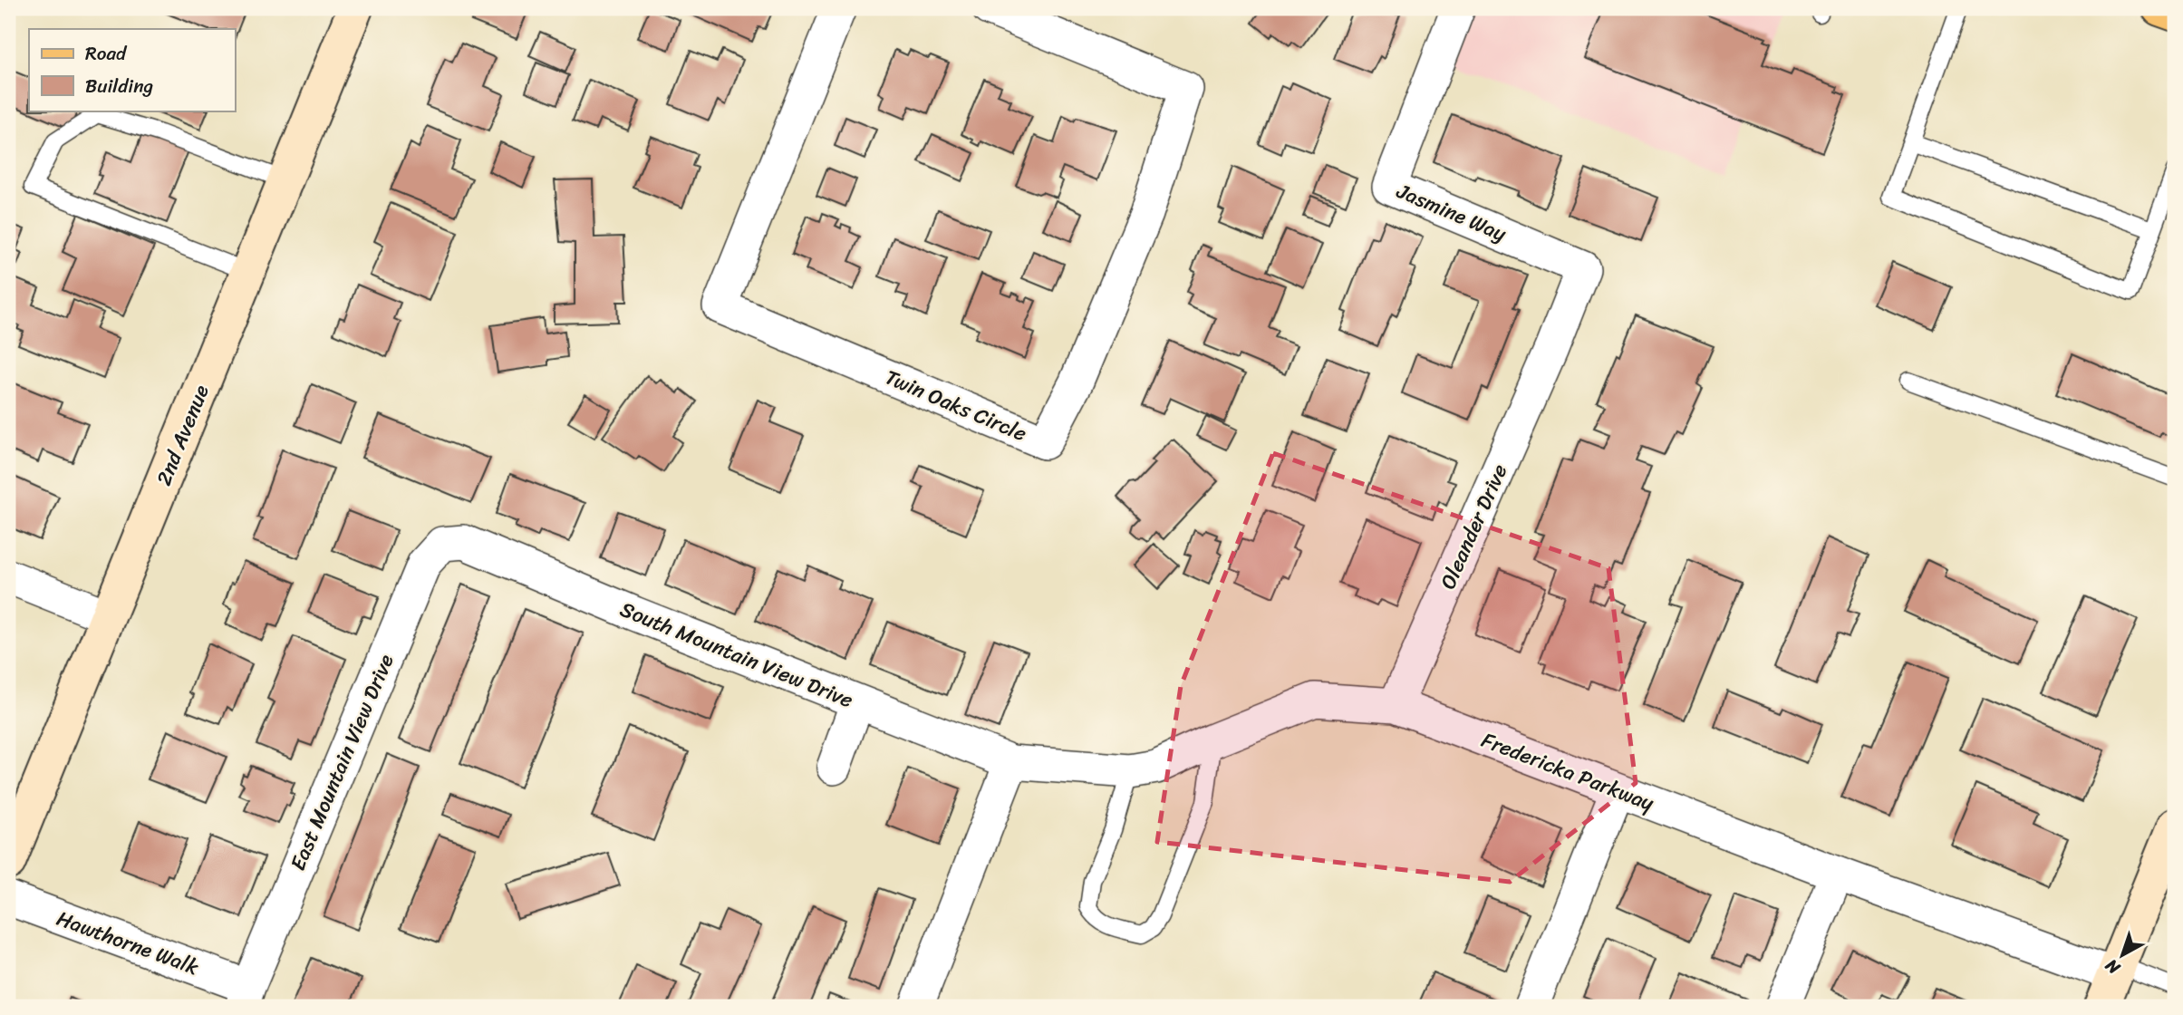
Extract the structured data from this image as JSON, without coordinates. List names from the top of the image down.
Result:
{
  "streets": {
    "street": [
      "Jasmine Way",
      "Twin Oaks Circle",
      "2nd Avenue",
      "Oleander Drive",
      "South Mountain View Drive",
      "East Mountain View Drive",
      "Fredericka Parkway",
      "Hawthorne Walk"
    ]
  },
  "crossings": [
    ["Jasmine Way", "Oleander Drive"],
    ["Oleander Drive", "Fredericka Parkway"],
    ["South Mountain View Drive", "East Mountain View Drive"],
    ["South Mountain View Drive", "Fredericka Parkway"],
    ["East Mountain View Drive", "Hawthorne Walk"]
  ],
  "legend": ["Road", "Building"],
  "north": "bottom left"
}
